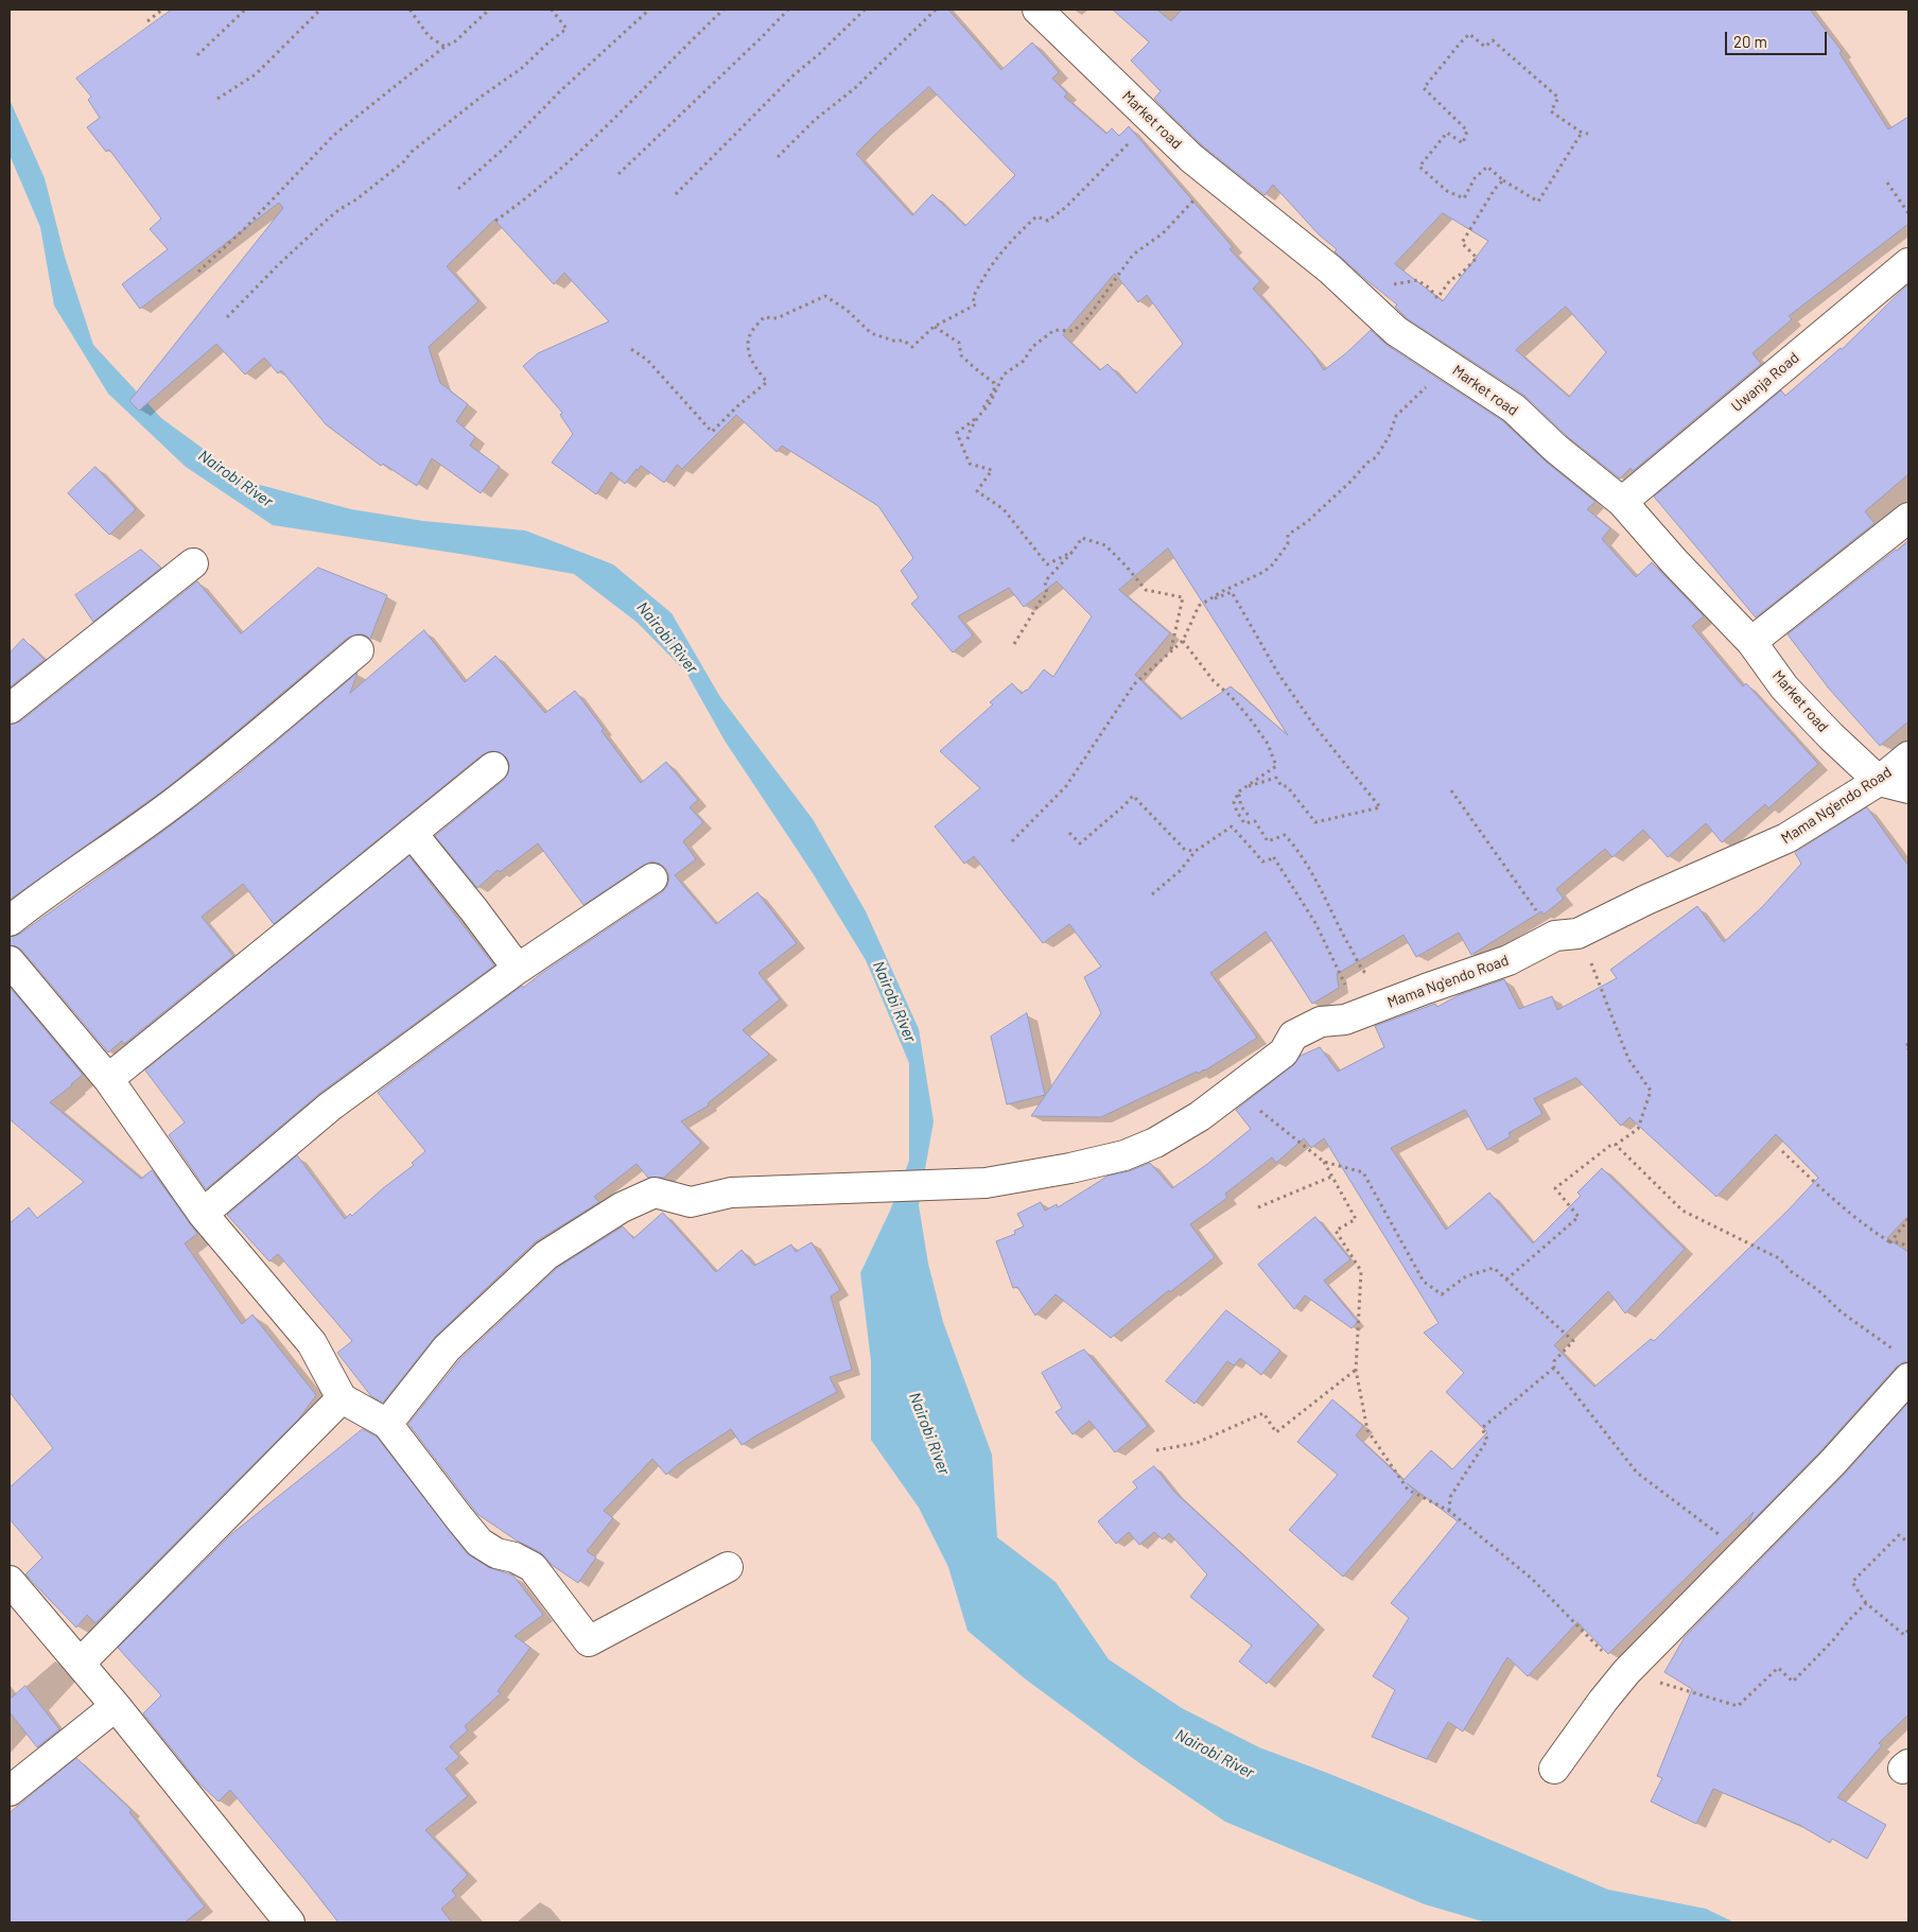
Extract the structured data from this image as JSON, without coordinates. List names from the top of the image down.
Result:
{
  "streets": {
    "street": ["Market road", "Uwanja Road", "Mama Ng'endo Road"]
  },
  "crossings": [
    ["Market road", "Uwanja Road"],
    ["Market road", "Mama Ng'endo Road"]
  ],
  "water": ["Nairobi River"],
  "scale_bar": "20 m"
}
